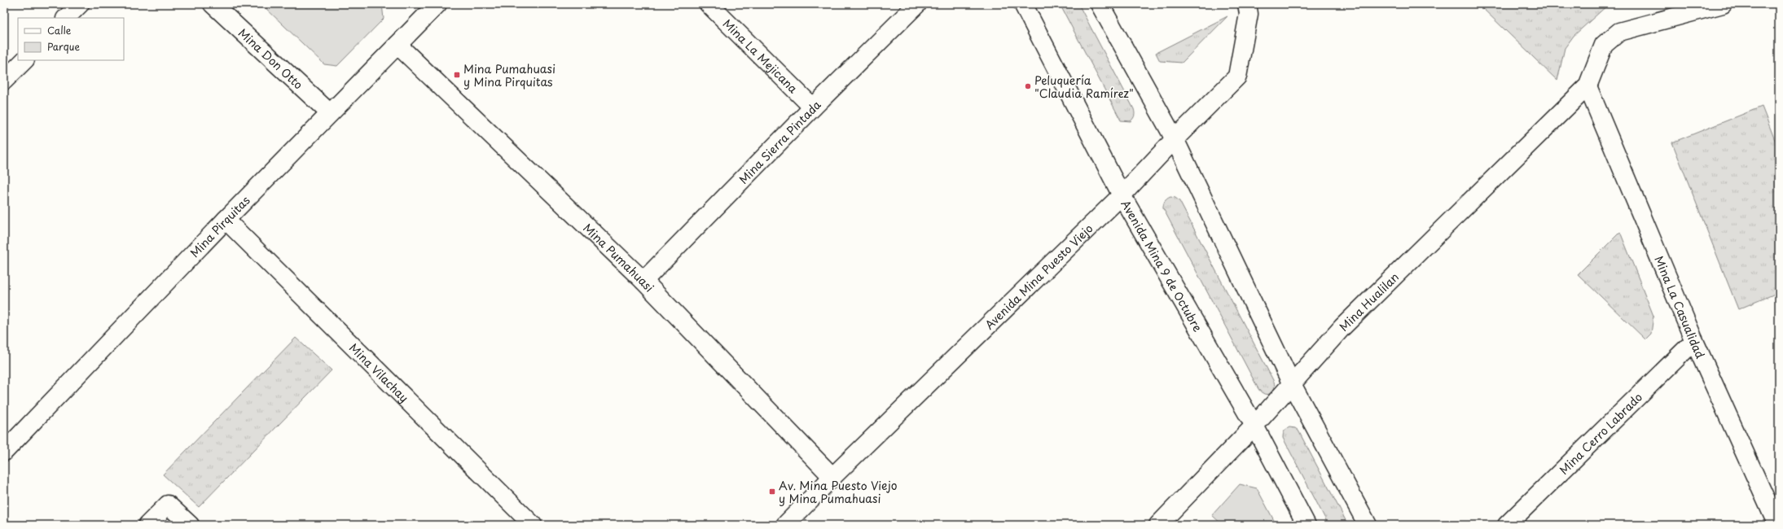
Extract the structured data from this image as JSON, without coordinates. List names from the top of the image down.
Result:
{
  "streets": {
    "street": [
      "Mina La Mejicana",
      "Mina Don Otto",
      "Mina Sierra Pintada",
      "Mina Pirquitas",
      "Mina Pumahuasi",
      "Avenida Mina 9 de Octubre",
      "Avenida Mina Puesto Viejo",
      "Mina Hualilan",
      "Mina La Casualidad",
      "Mina Vilachay",
      "Mina Cerro Labrado"
    ]
  },
  "crossings": [
    ["Mina La Mejicana", "Mina Sierra Pintada"],
    ["Mina Don Otto", "Mina Pirquitas"],
    ["Mina Sierra Pintada", "Mina Pumahuasi"],
    ["Mina Pirquitas", "Mina Pumahuasi"],
    ["Mina Pirquitas", "Mina Vilachay"],
    ["Mina Pumahuasi", "Avenida Mina Puesto Viejo"],
    ["Avenida Mina 9 de Octubre", "Avenida Mina Puesto Viejo"],
    ["Avenida Mina 9 de Octubre", "Mina Hualilan"],
    ["Mina Hualilan", "Mina La Casualidad"],
    ["Mina La Casualidad", "Mina Cerro Labrado"]
  ],
  "places": {
    "transit": ["Mina Pumahuasi y Mina Pirquitas", "Av. Mina Puesto Viejo y Mina Pumahuasi"],
    "other": ["Peluquería \"Claudia Ramírez\""]
  },
  "legend": ["Calle", "Parque"]
}
